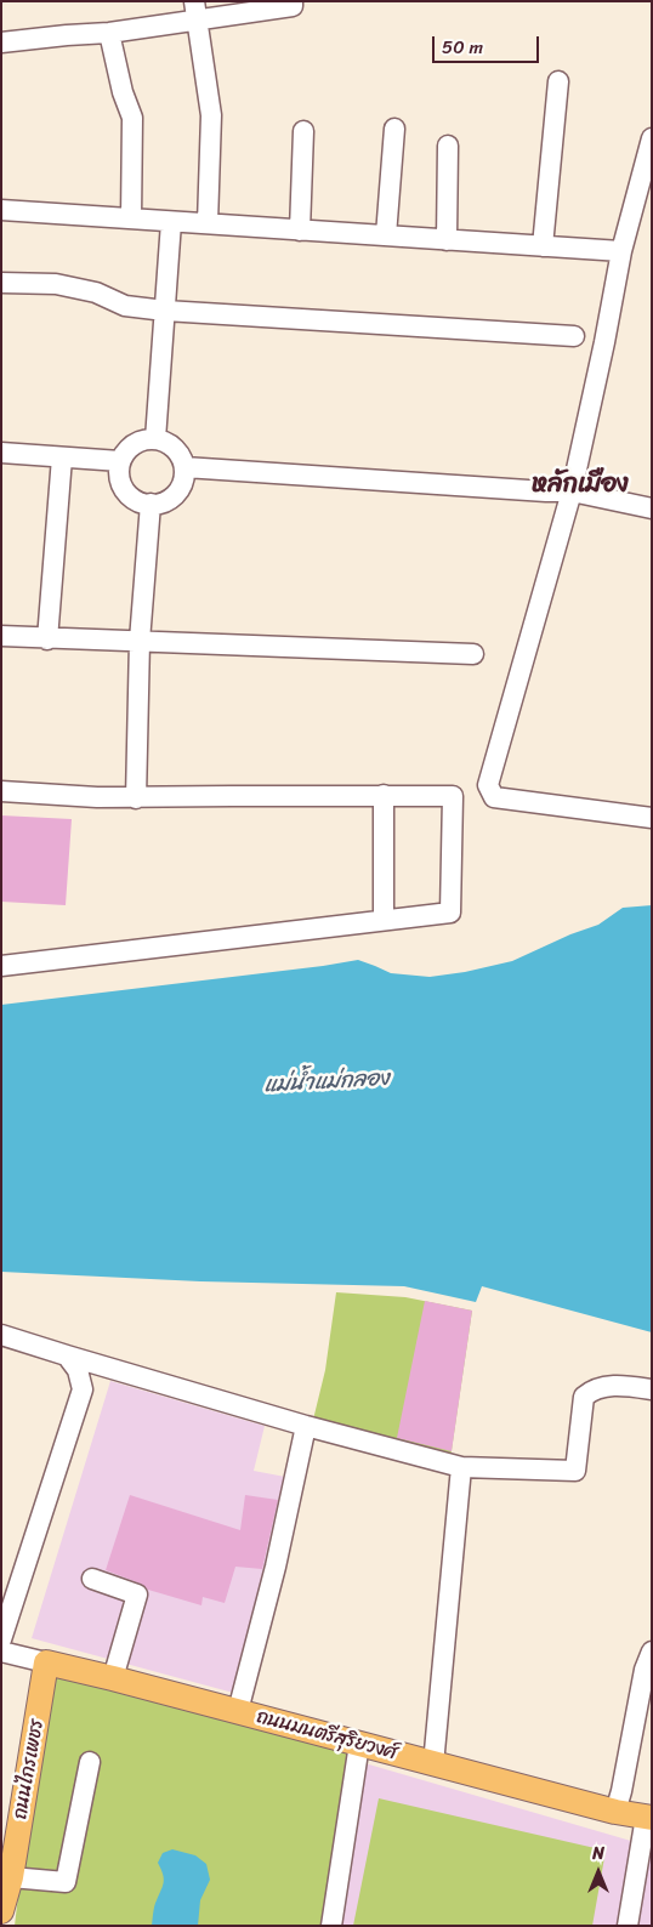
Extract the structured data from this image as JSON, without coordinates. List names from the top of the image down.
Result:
{
  "streets": {
    "main road": ["ถนนมนตรีสุริยวงศ์", "ถนนไกรเพชร"]
  },
  "crossings": [
    ["ถนนมนตรีสุริยวงศ์", "ถนนไกรเพชร"]
  ],
  "districts": ["หลักเมือง"],
  "water": ["แม่น้ำแม่กลอง"],
  "scale_bar": "50 m",
  "north": "top"
}
